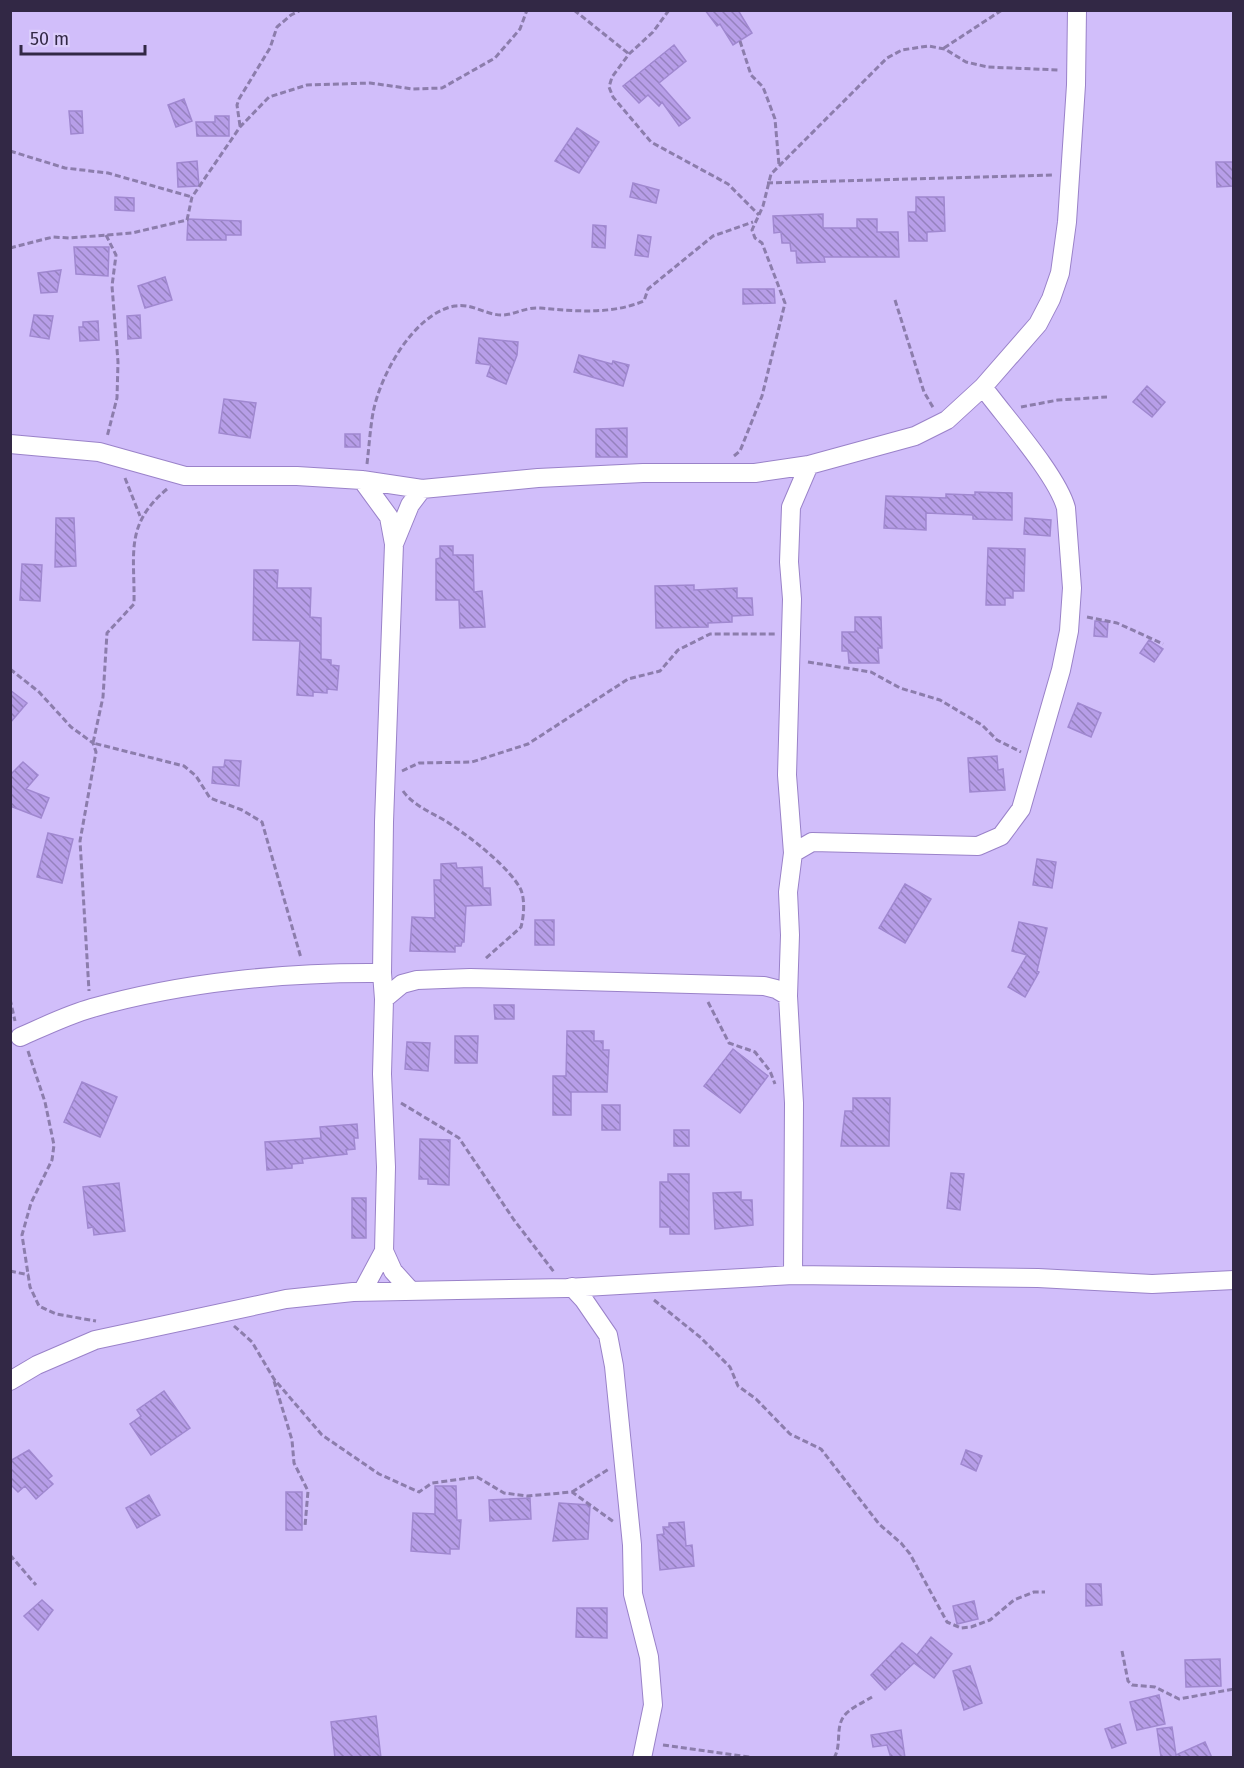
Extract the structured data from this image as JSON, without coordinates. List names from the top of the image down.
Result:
{
  "scale_bar": "50 m"
}
